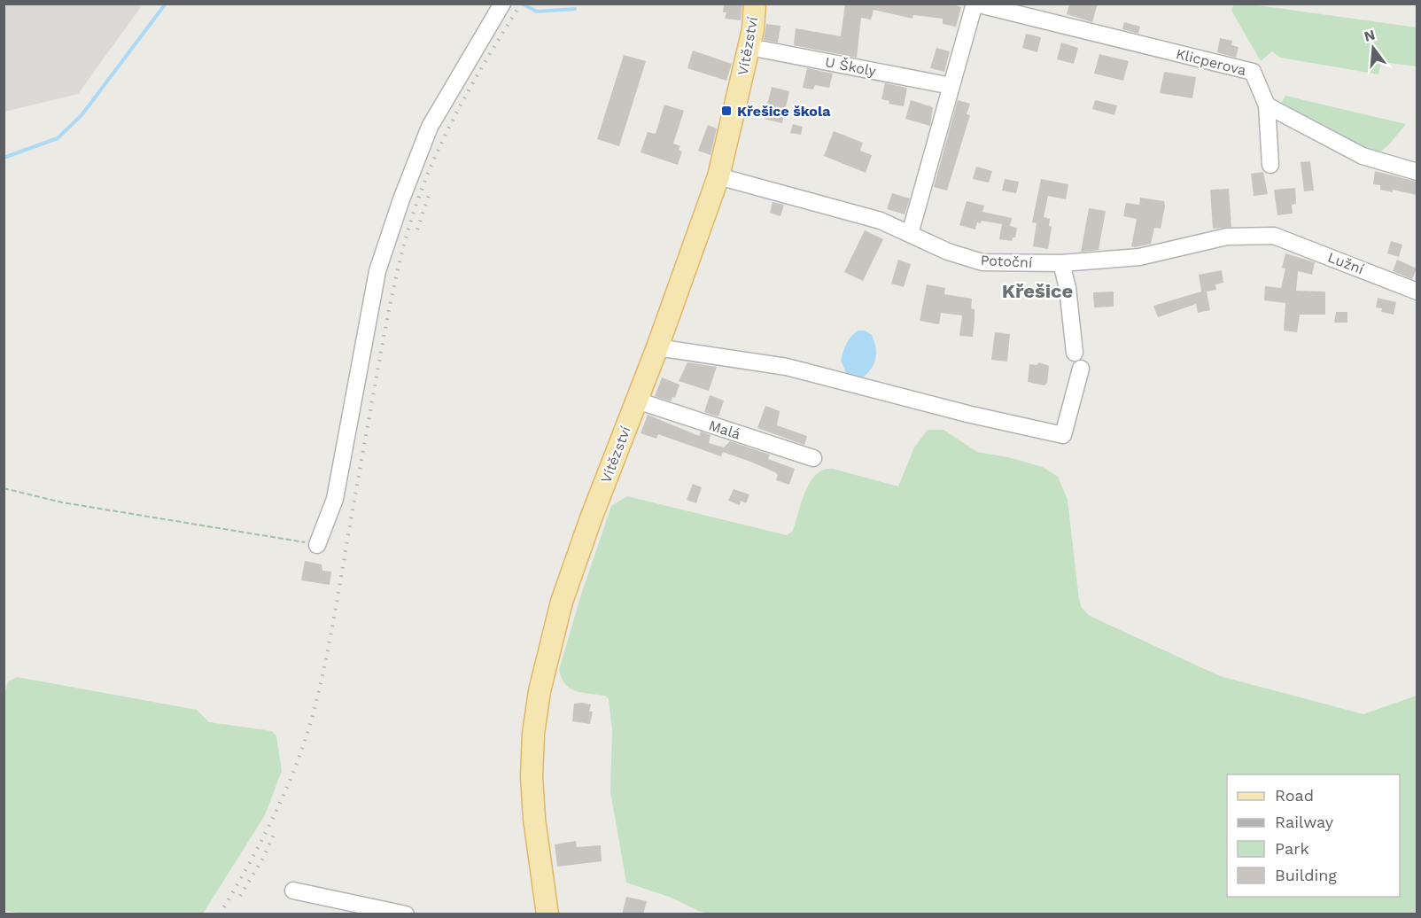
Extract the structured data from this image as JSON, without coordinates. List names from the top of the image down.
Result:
{
  "streets": {
    "main road": ["Vítězství"],
    "street": [
      "Klicperova",
      "U Školy",
      "Potoční",
      "Lužní",
      "Malá"
    ]
  },
  "crossings": [
    ["Vítězství", "U Školy"],
    ["Vítězství", "Potoční"],
    ["Vítězství", "Malá"],
    ["Potoční", "Lužní"]
  ],
  "districts": ["Křešice"],
  "places": {
    "transit": ["Křešice škola"]
  },
  "legend": [
    "Road",
    "Railway",
    "Park",
    "Building"
  ],
  "north": "top"
}
